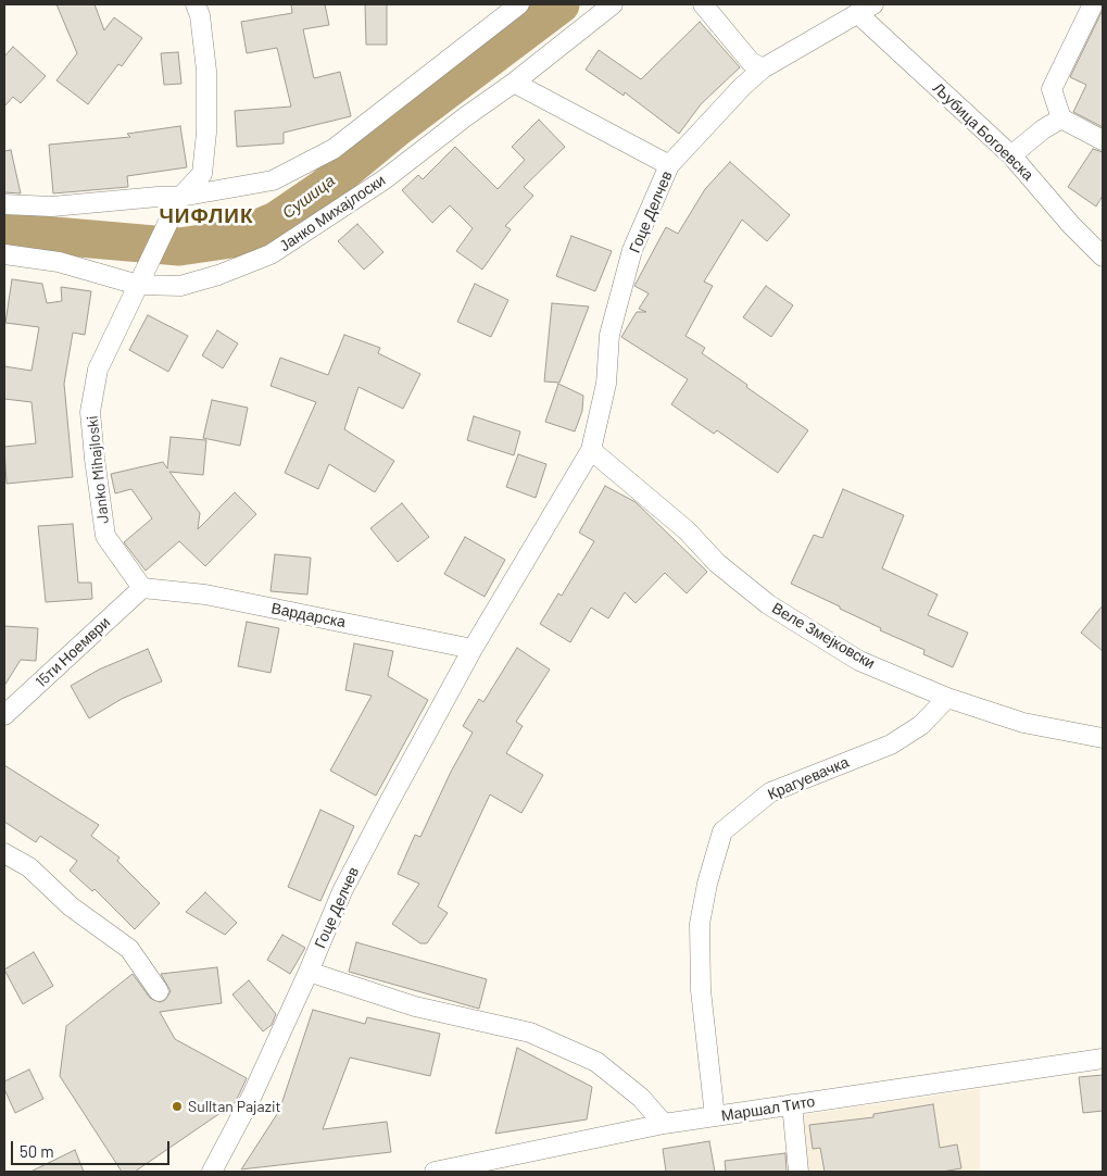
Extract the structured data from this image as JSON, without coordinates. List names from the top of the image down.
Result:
{
  "streets": {
    "street": [
      "Љубица Богоевска",
      "Гоце Делчев",
      "Јанко Михајлоски",
      "Janko Mihajloski",
      "Вардарска",
      "Веле Змејковски",
      "15ти Ноември",
      "Крагуевачка",
      "Маршал Тито"
    ]
  },
  "crossings": [
    ["Љубица Богоевска", "Гоце Делчев"],
    ["Гоце Делчев", "Вардарска"],
    ["Гоце Делчев", "Веле Змејковски"],
    ["Јанко Михајлоски", "Janko Mihajloski"],
    ["Janko Mihajloski", "Вардарска"],
    ["Janko Mihajloski", "15ти Ноември"],
    ["Вардарска", "15ти Ноември"],
    ["Веле Змејковски", "Крагуевачка"],
    ["Крагуевачка", "Маршал Тито"]
  ],
  "districts": ["ЧИФЛИК"],
  "water": ["Сушица"],
  "places": ["Sulltan Pajazit"],
  "scale_bar": "50 m"
}
